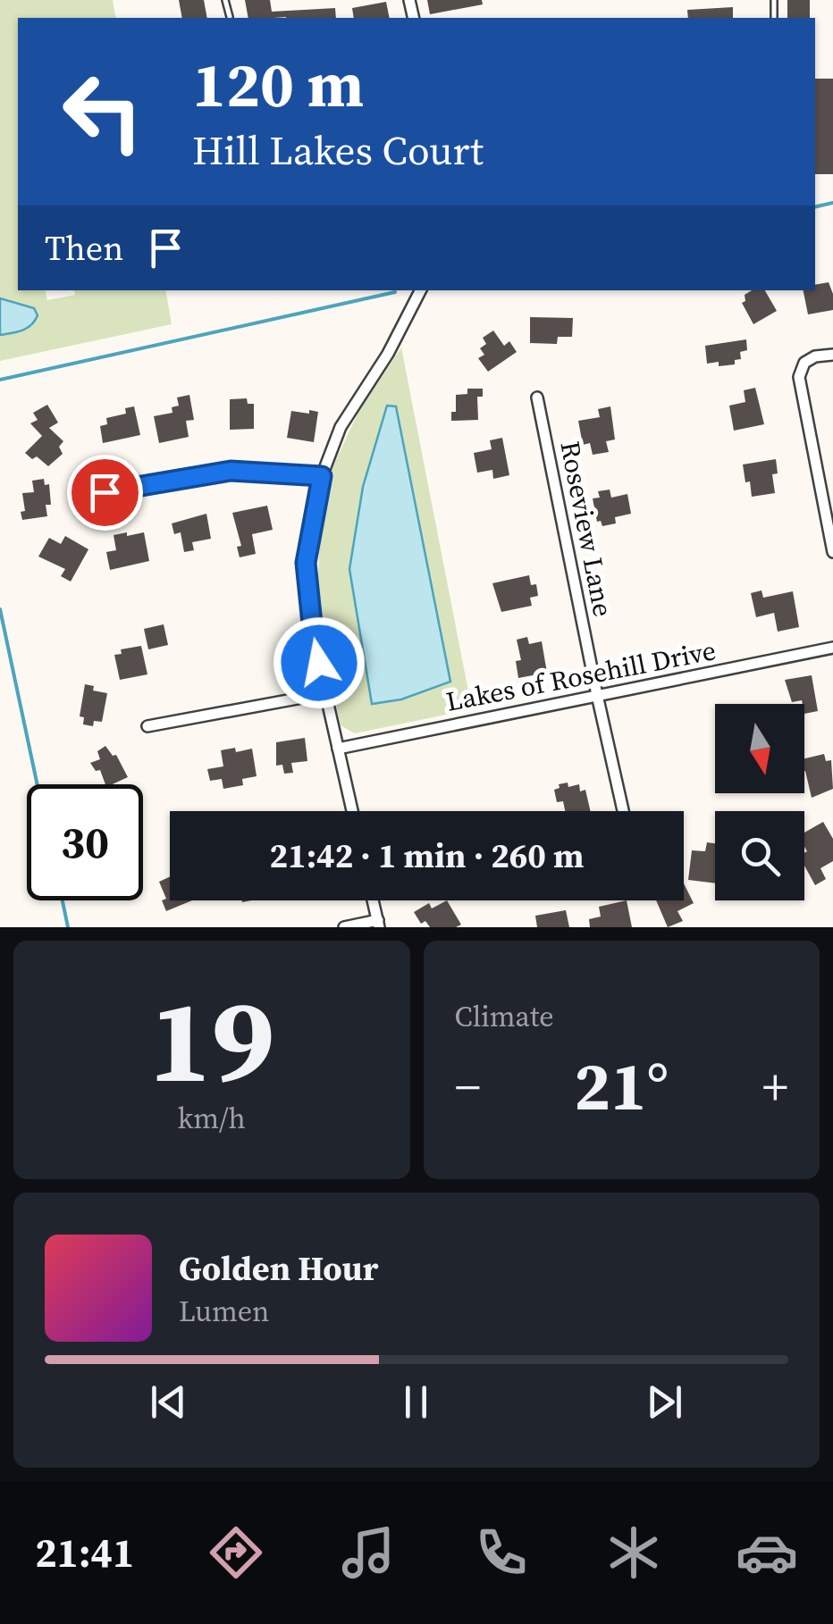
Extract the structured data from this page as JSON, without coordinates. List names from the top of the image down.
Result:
{
  "streets": {
    "street": ["Roseview Lane", "Lakes of Rosehill Drive"]
  },
  "crossings": [
    ["Roseview Lane", "Lakes of Rosehill Drive"]
  ],
  "north": "bottom",
  "page": {
    "turn": ["120 m", "Hill Lakes Court"],
    "then": "Then",
    "limit": "30",
    "trip": "21:42 · 1 min · 260 m",
    "tile": [
      ["19", "km/h"],
      "Climate"
    ],
    "heat": ["−", "21°", "+"],
    "song": ["Golden Hour", "Lumen"],
    "tabs": "21:41"
  }
}
